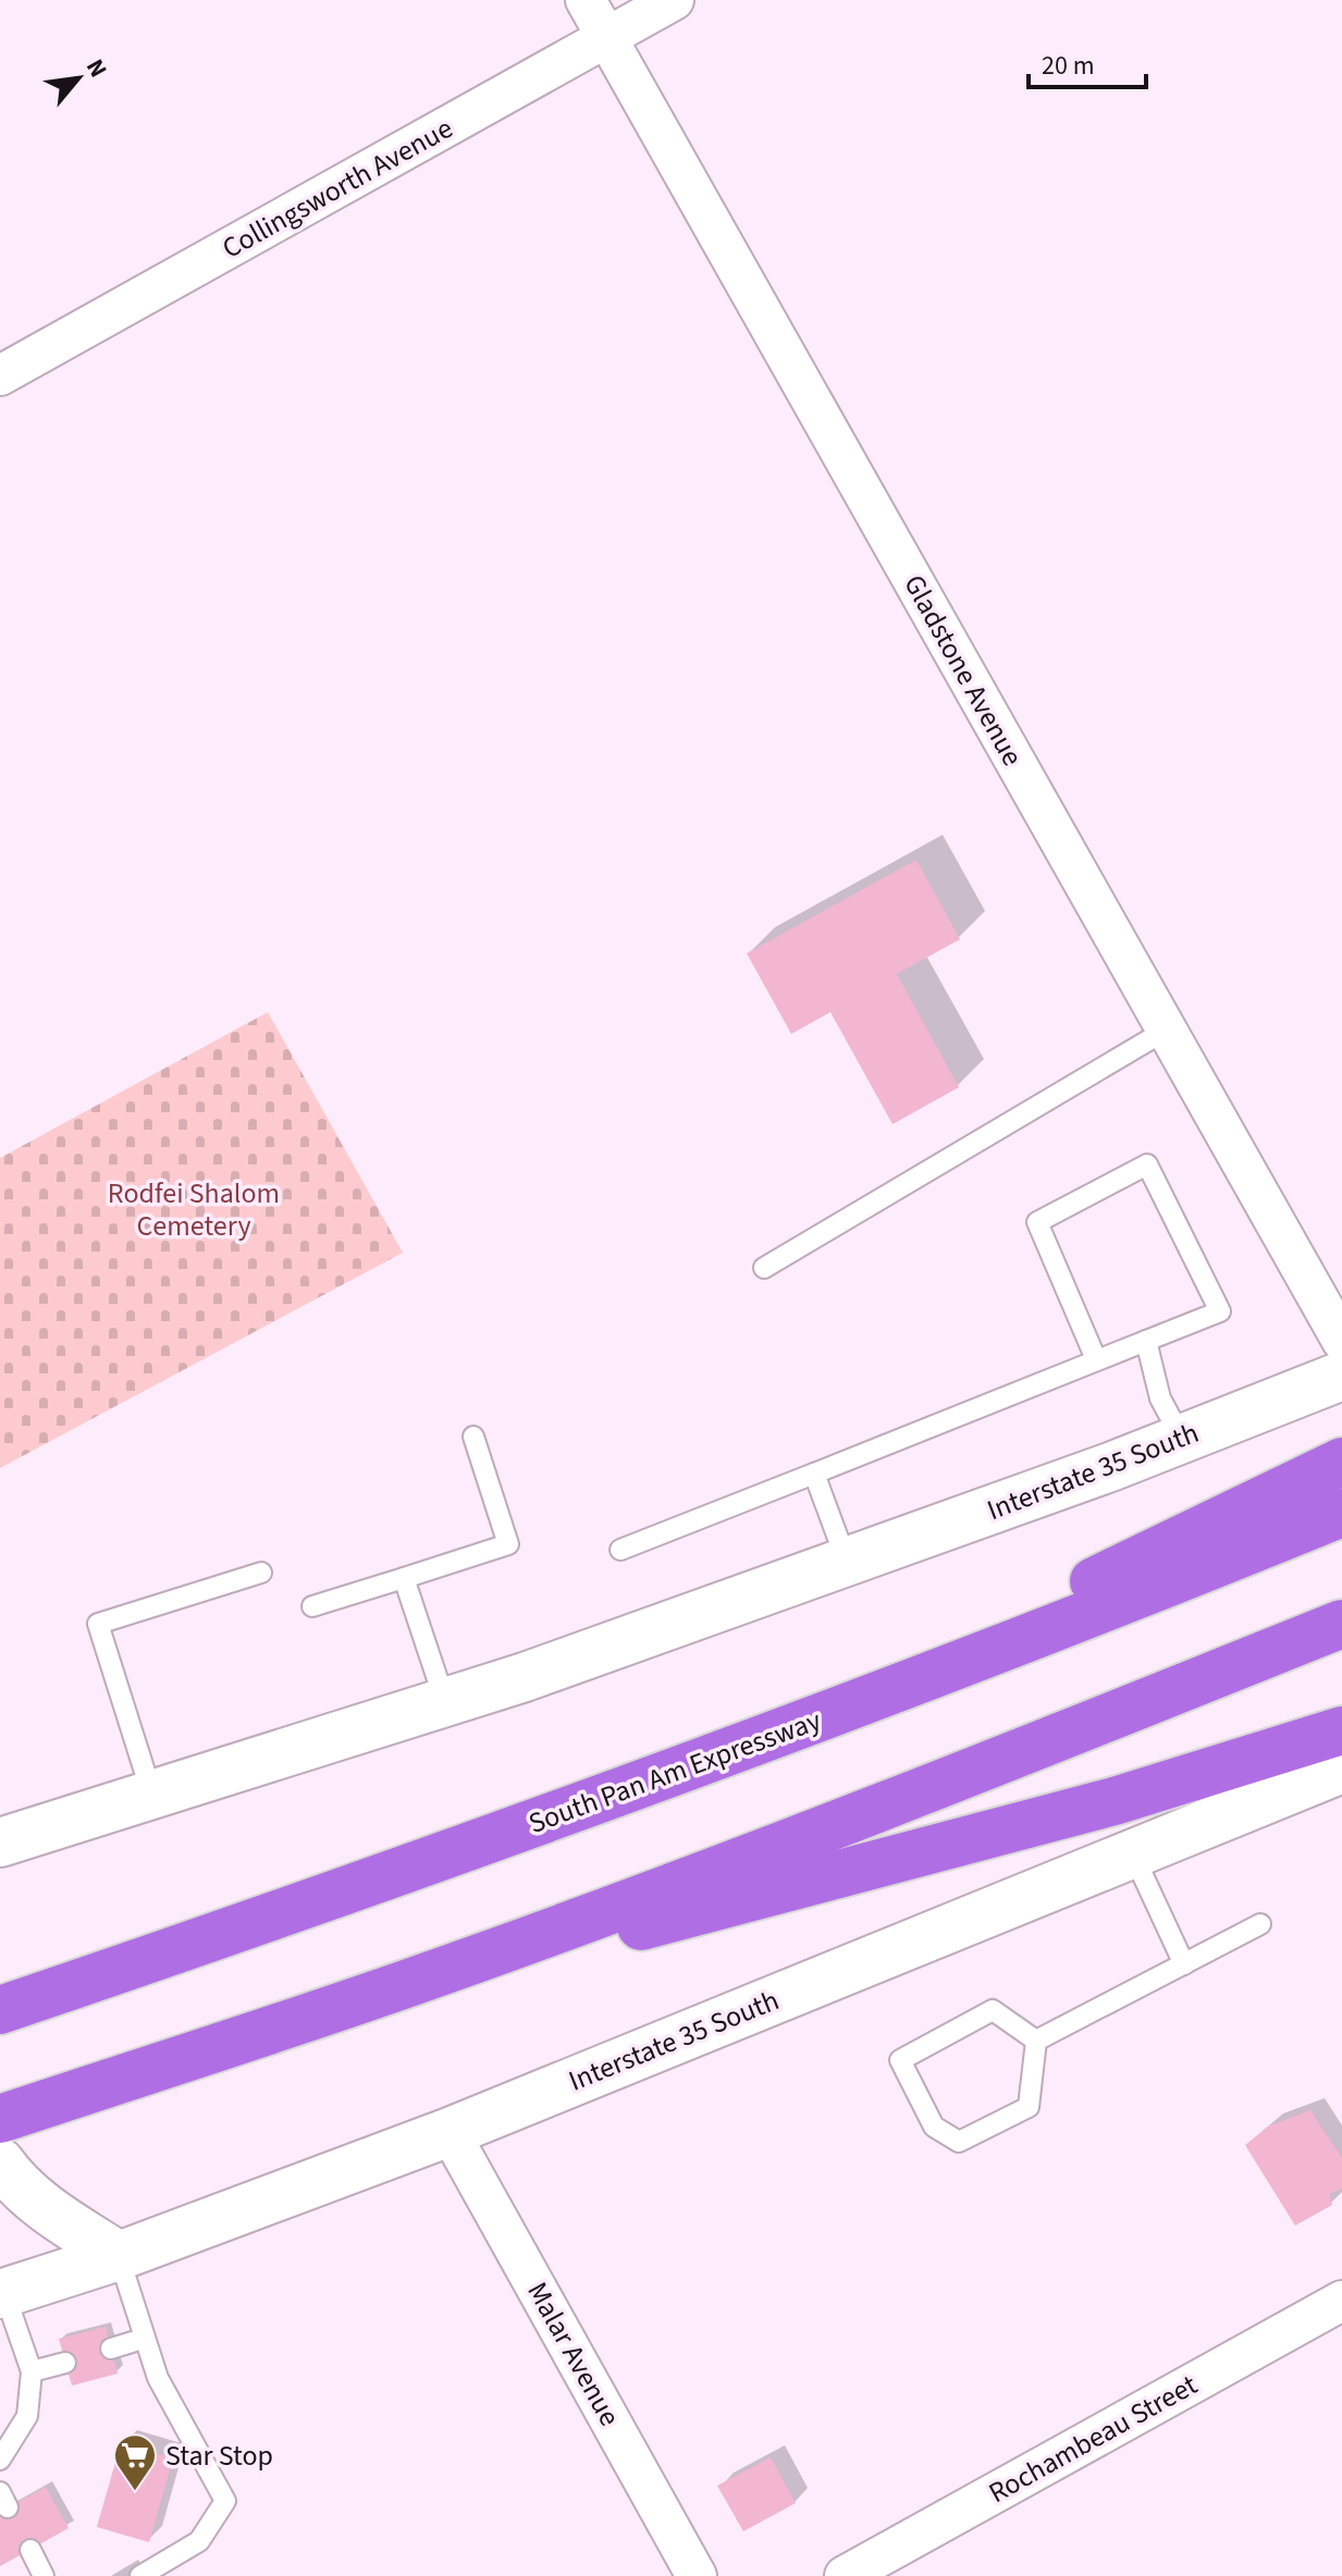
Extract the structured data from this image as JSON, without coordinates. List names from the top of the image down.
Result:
{
  "streets": {
    "highway": ["South Pan Am Expressway"],
    "main road": ["Interstate 35 South"],
    "street": [
      "Collingsworth Avenue",
      "Gladstone Avenue",
      "Malar Avenue",
      "Rochambeau Street"
    ]
  },
  "crossings": [
    ["Collingsworth Avenue", "Gladstone Avenue"],
    ["Interstate 35 South", "Malar Avenue"]
  ],
  "parks": ["Rodfei Shalom Cemetery"],
  "places": {
    "supermarket": ["Star Stop"]
  },
  "scale_bar": "20 m",
  "north": "top right"
}
